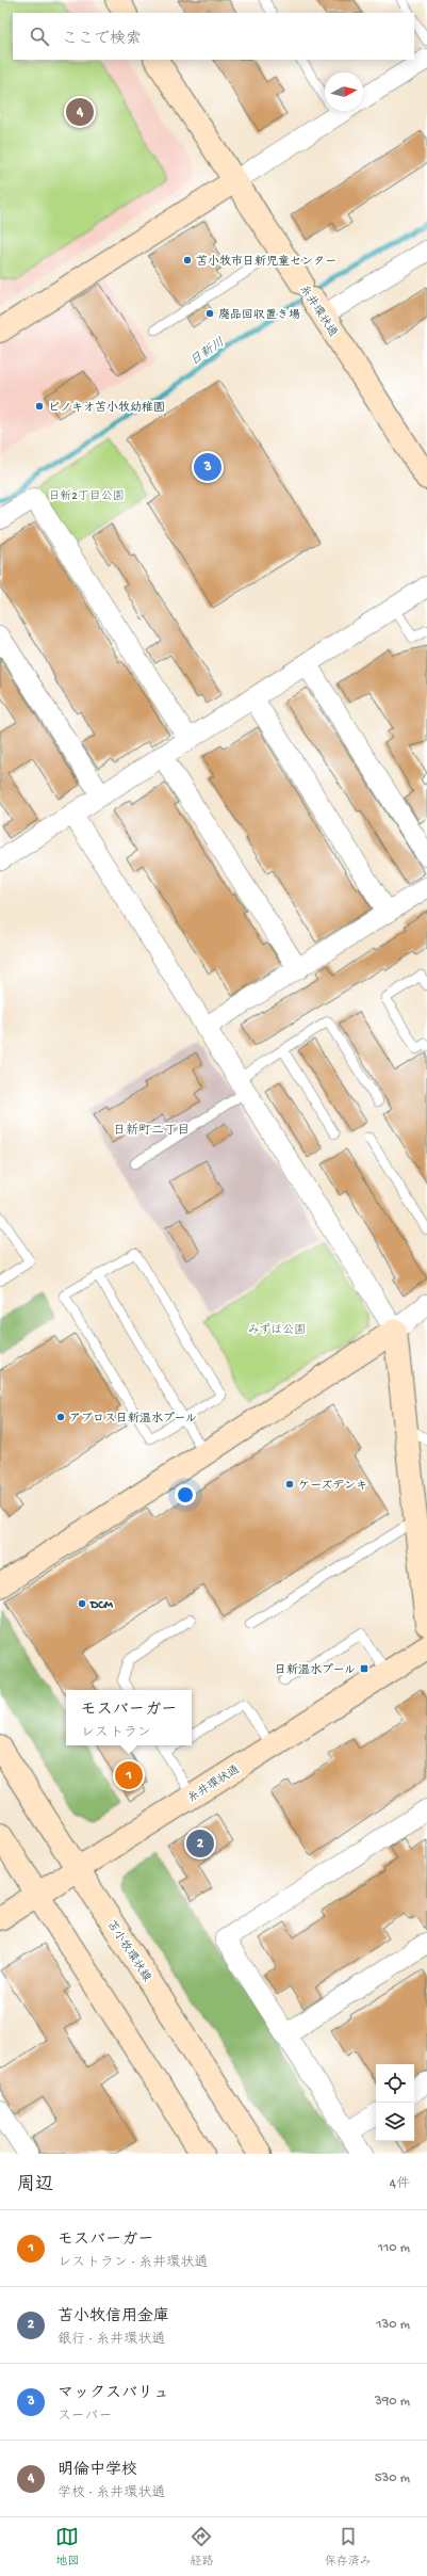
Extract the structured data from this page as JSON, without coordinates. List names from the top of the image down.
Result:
{
  "streets": {
    "street": ["糸井環状通", "苫小牧環状線"]
  },
  "crossings": [
    ["糸井環状通", "苫小牧環状線"]
  ],
  "districts": ["日新町二丁目"],
  "water": ["日新川"],
  "parks": ["日新2丁目公園", "みずほ公園"],
  "places": {
    "other": [
      "苫小牧市日新児童センター",
      "廃品回収置き場",
      "ピノキオ苫小牧幼稚園",
      "アブロス日新温水プール",
      "ケーズデンキ",
      "DCM"
    ],
    "transit": ["日新温水プール"]
  },
  "north": "right",
  "page": {
    "search": "ここで検索",
    "pins": [
      "4",
      "3",
      "1",
      "2"
    ],
    "popup": ["モスバーガー", "レストラン"],
    "heading": ["周辺", "4件"],
    "list": [
      {
        "mark": "1",
        "name": "モスバーガー",
        "note": "レストラン · 糸井環状通",
        "value": "110 m"
      },
      {
        "mark": "2",
        "name": "苫小牧信用金庫",
        "note": "銀行 · 糸井環状通",
        "value": "130 m"
      },
      {
        "mark": "3",
        "name": "マックスバリュ",
        "note": "スーパー",
        "value": "390 m"
      },
      {
        "mark": "4",
        "name": "明倫中学校",
        "note": "学校 · 糸井環状通",
        "value": "530 m"
      }
    ],
    "nav": ["地図", "経路", "保存済み"]
  }
}
